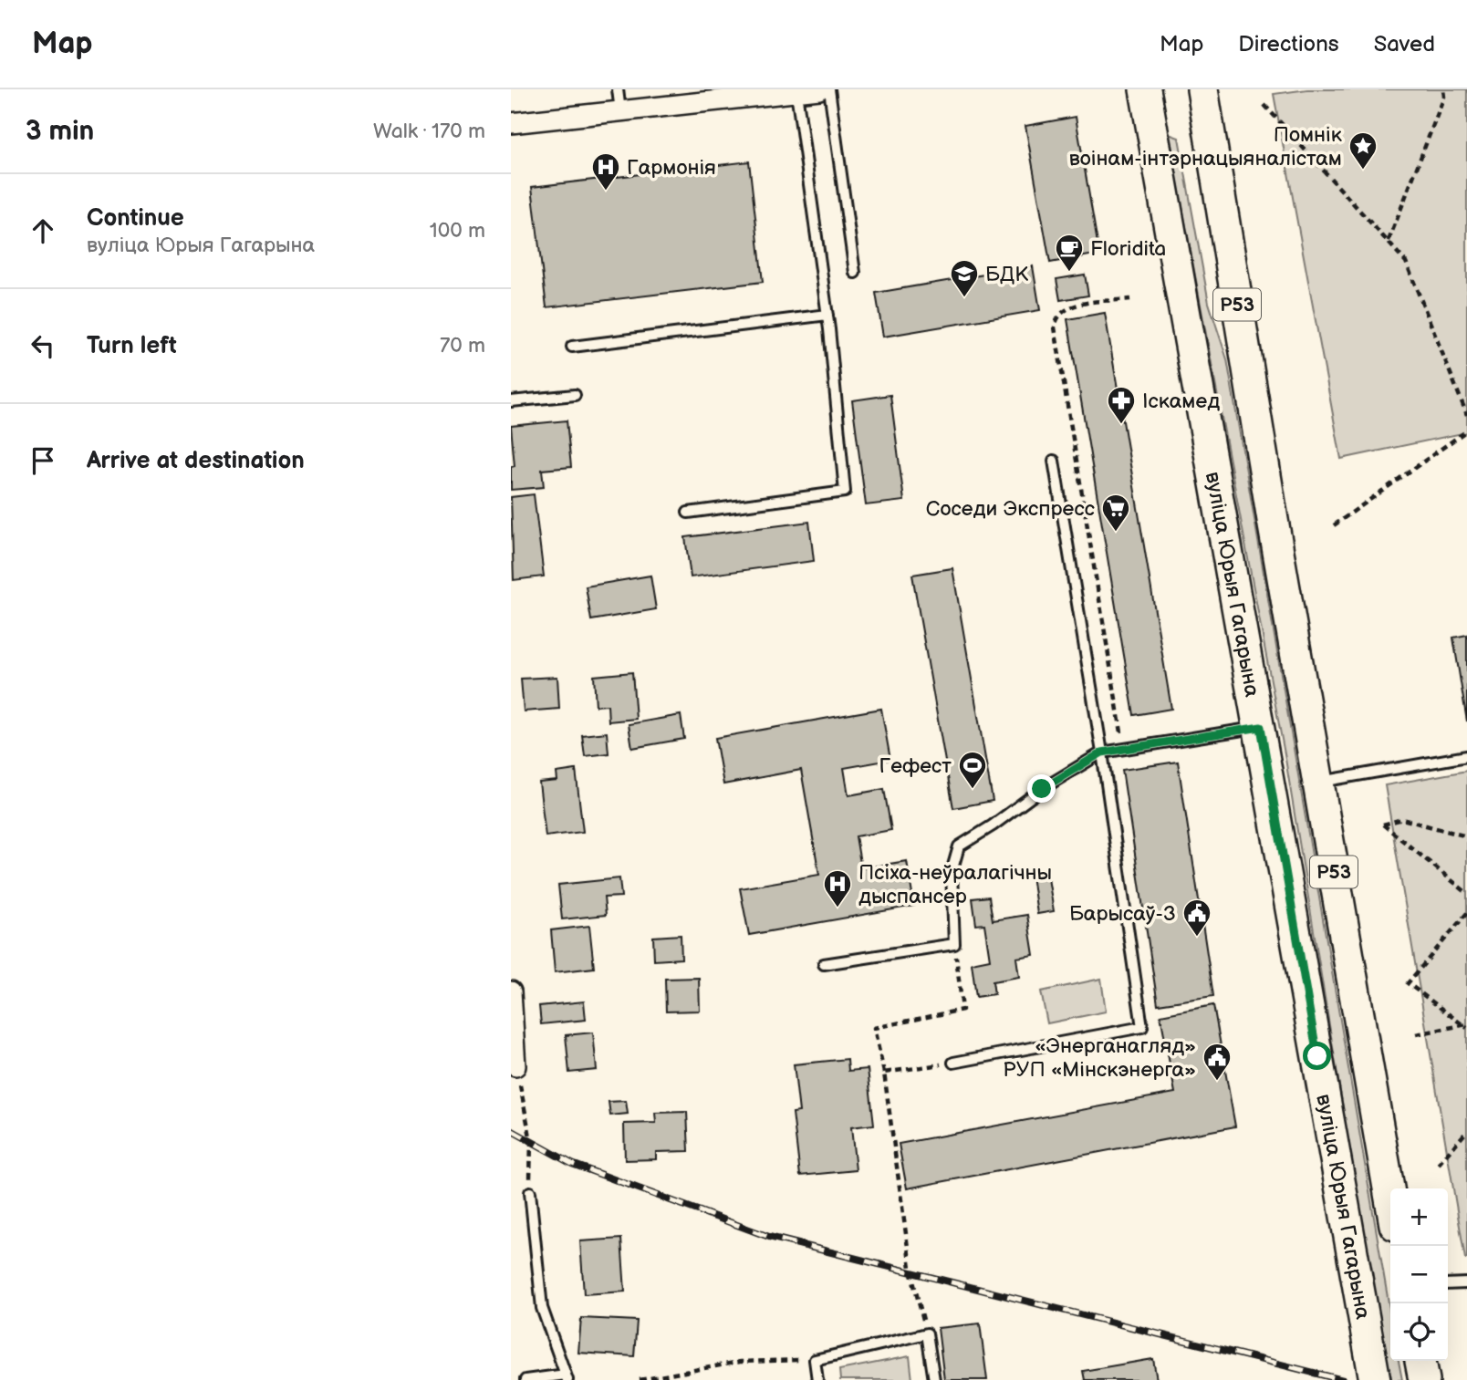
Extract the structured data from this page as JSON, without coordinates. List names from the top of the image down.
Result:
{
  "streets": {
    "main road": ["Р53", "вуліца Юрыя Гагарына"]
  },
  "places": {
    "place": ["Помнік воінам-інтэрнацыяналістам"],
    "hospital": ["Гармонія", "Псіха-неўралагічны дыспансер"],
    "cafe": ["Floridita"],
    "school or university": ["БДК"],
    "pharmacy": ["Іскамед"],
    "supermarket": ["Соседи Экспресс"],
    "sports": ["Гефест"],
    "public building": ["Барысаў-3", "«Энерганагляд» РУП «Мінскэнерга»"]
  },
  "page": {
    "header": "Map",
    "nav": ["Map", "Directions", "Saved"],
    "heading": ["3 min", "Walk · 170 m"],
    "list": [
      ["Continue", "вуліца Юрыя Гагарына", "100 m"],
      ["Turn left", "70 m"],
      "Arrive at destination"
    ],
    "map_buttons": ["+", "−"]
  }
}
